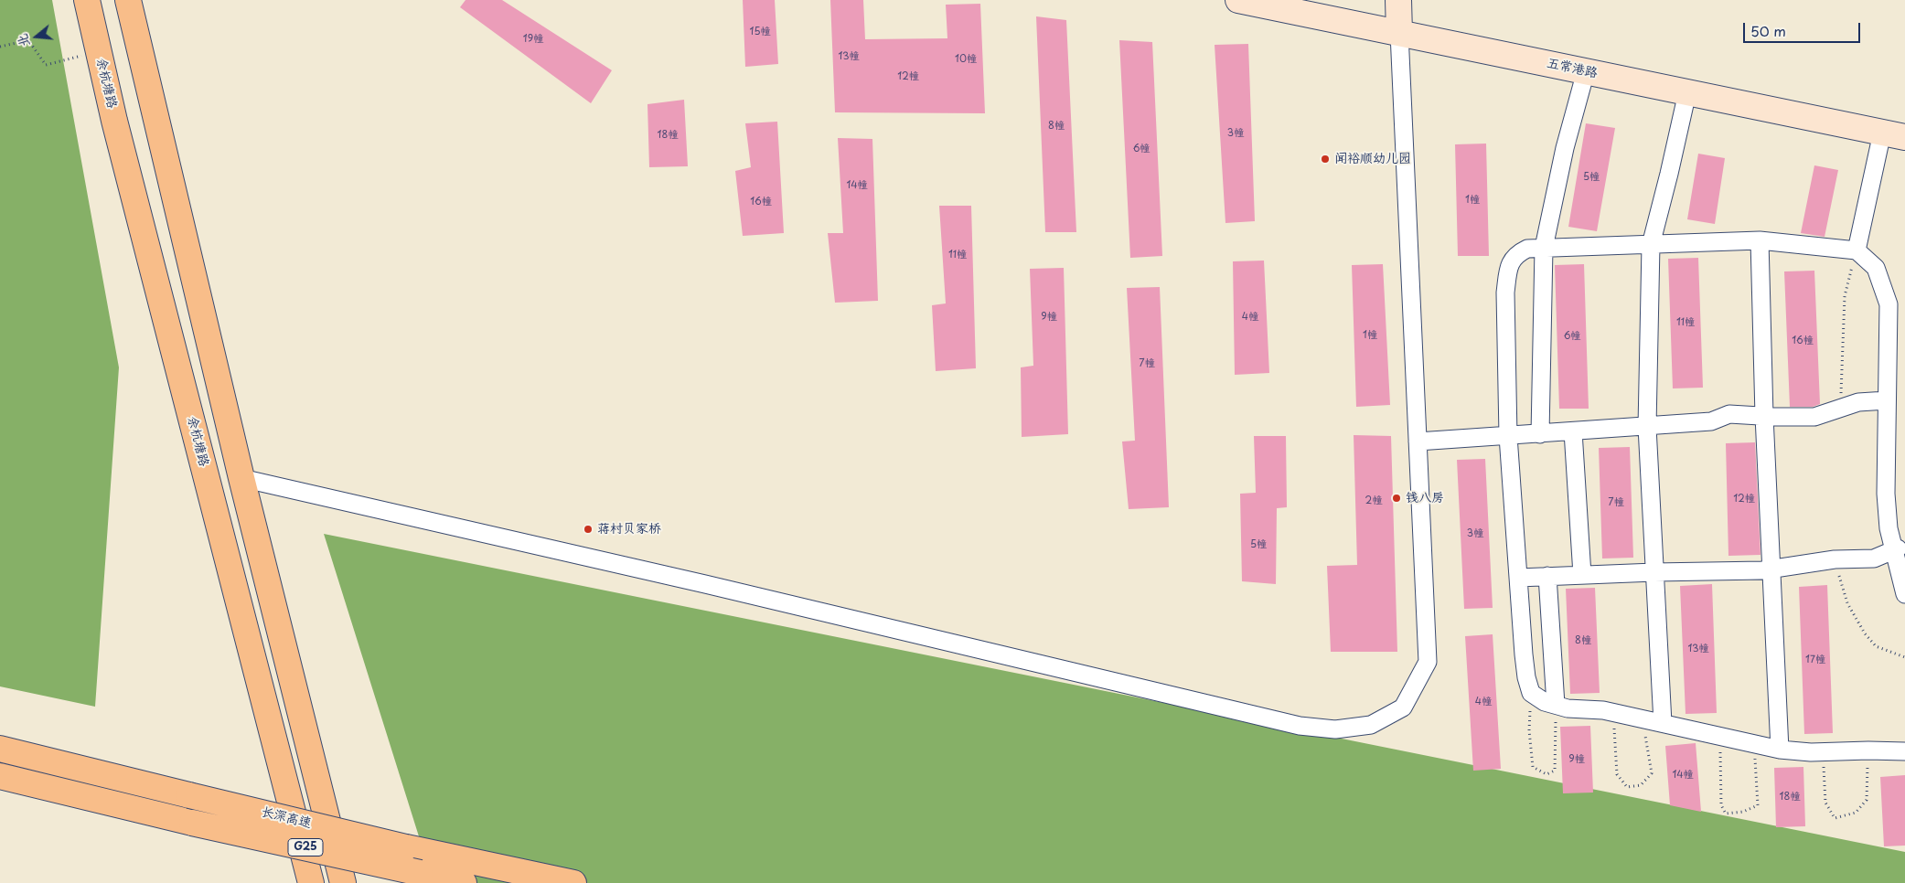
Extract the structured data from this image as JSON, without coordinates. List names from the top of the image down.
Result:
{
  "streets": {
    "main road": ["余杭塘路", "长深高速", "G25"],
    "street": ["五常港路"]
  },
  "places": ["闻裕顺幼儿园", "钱八房", "蒋村贝家桥"],
  "house_numbers": [
    "15幢",
    "19幢",
    "13幢",
    "10幢",
    "12幢",
    "8幢",
    "3幢",
    "18幢",
    "6幢",
    "5幢",
    "14幢",
    "1幢",
    "16幢",
    "11幢",
    "9幢",
    "4幢",
    "11幢",
    "1幢",
    "6幢",
    "16幢",
    "7幢",
    "12幢",
    "2幢",
    "7幢",
    "3幢",
    "5幢",
    "8幢",
    "13幢",
    "17幢",
    "4幢",
    "9幢",
    "14幢",
    "18幢"
  ],
  "scale_bar": "50 m",
  "north": "left"
}
